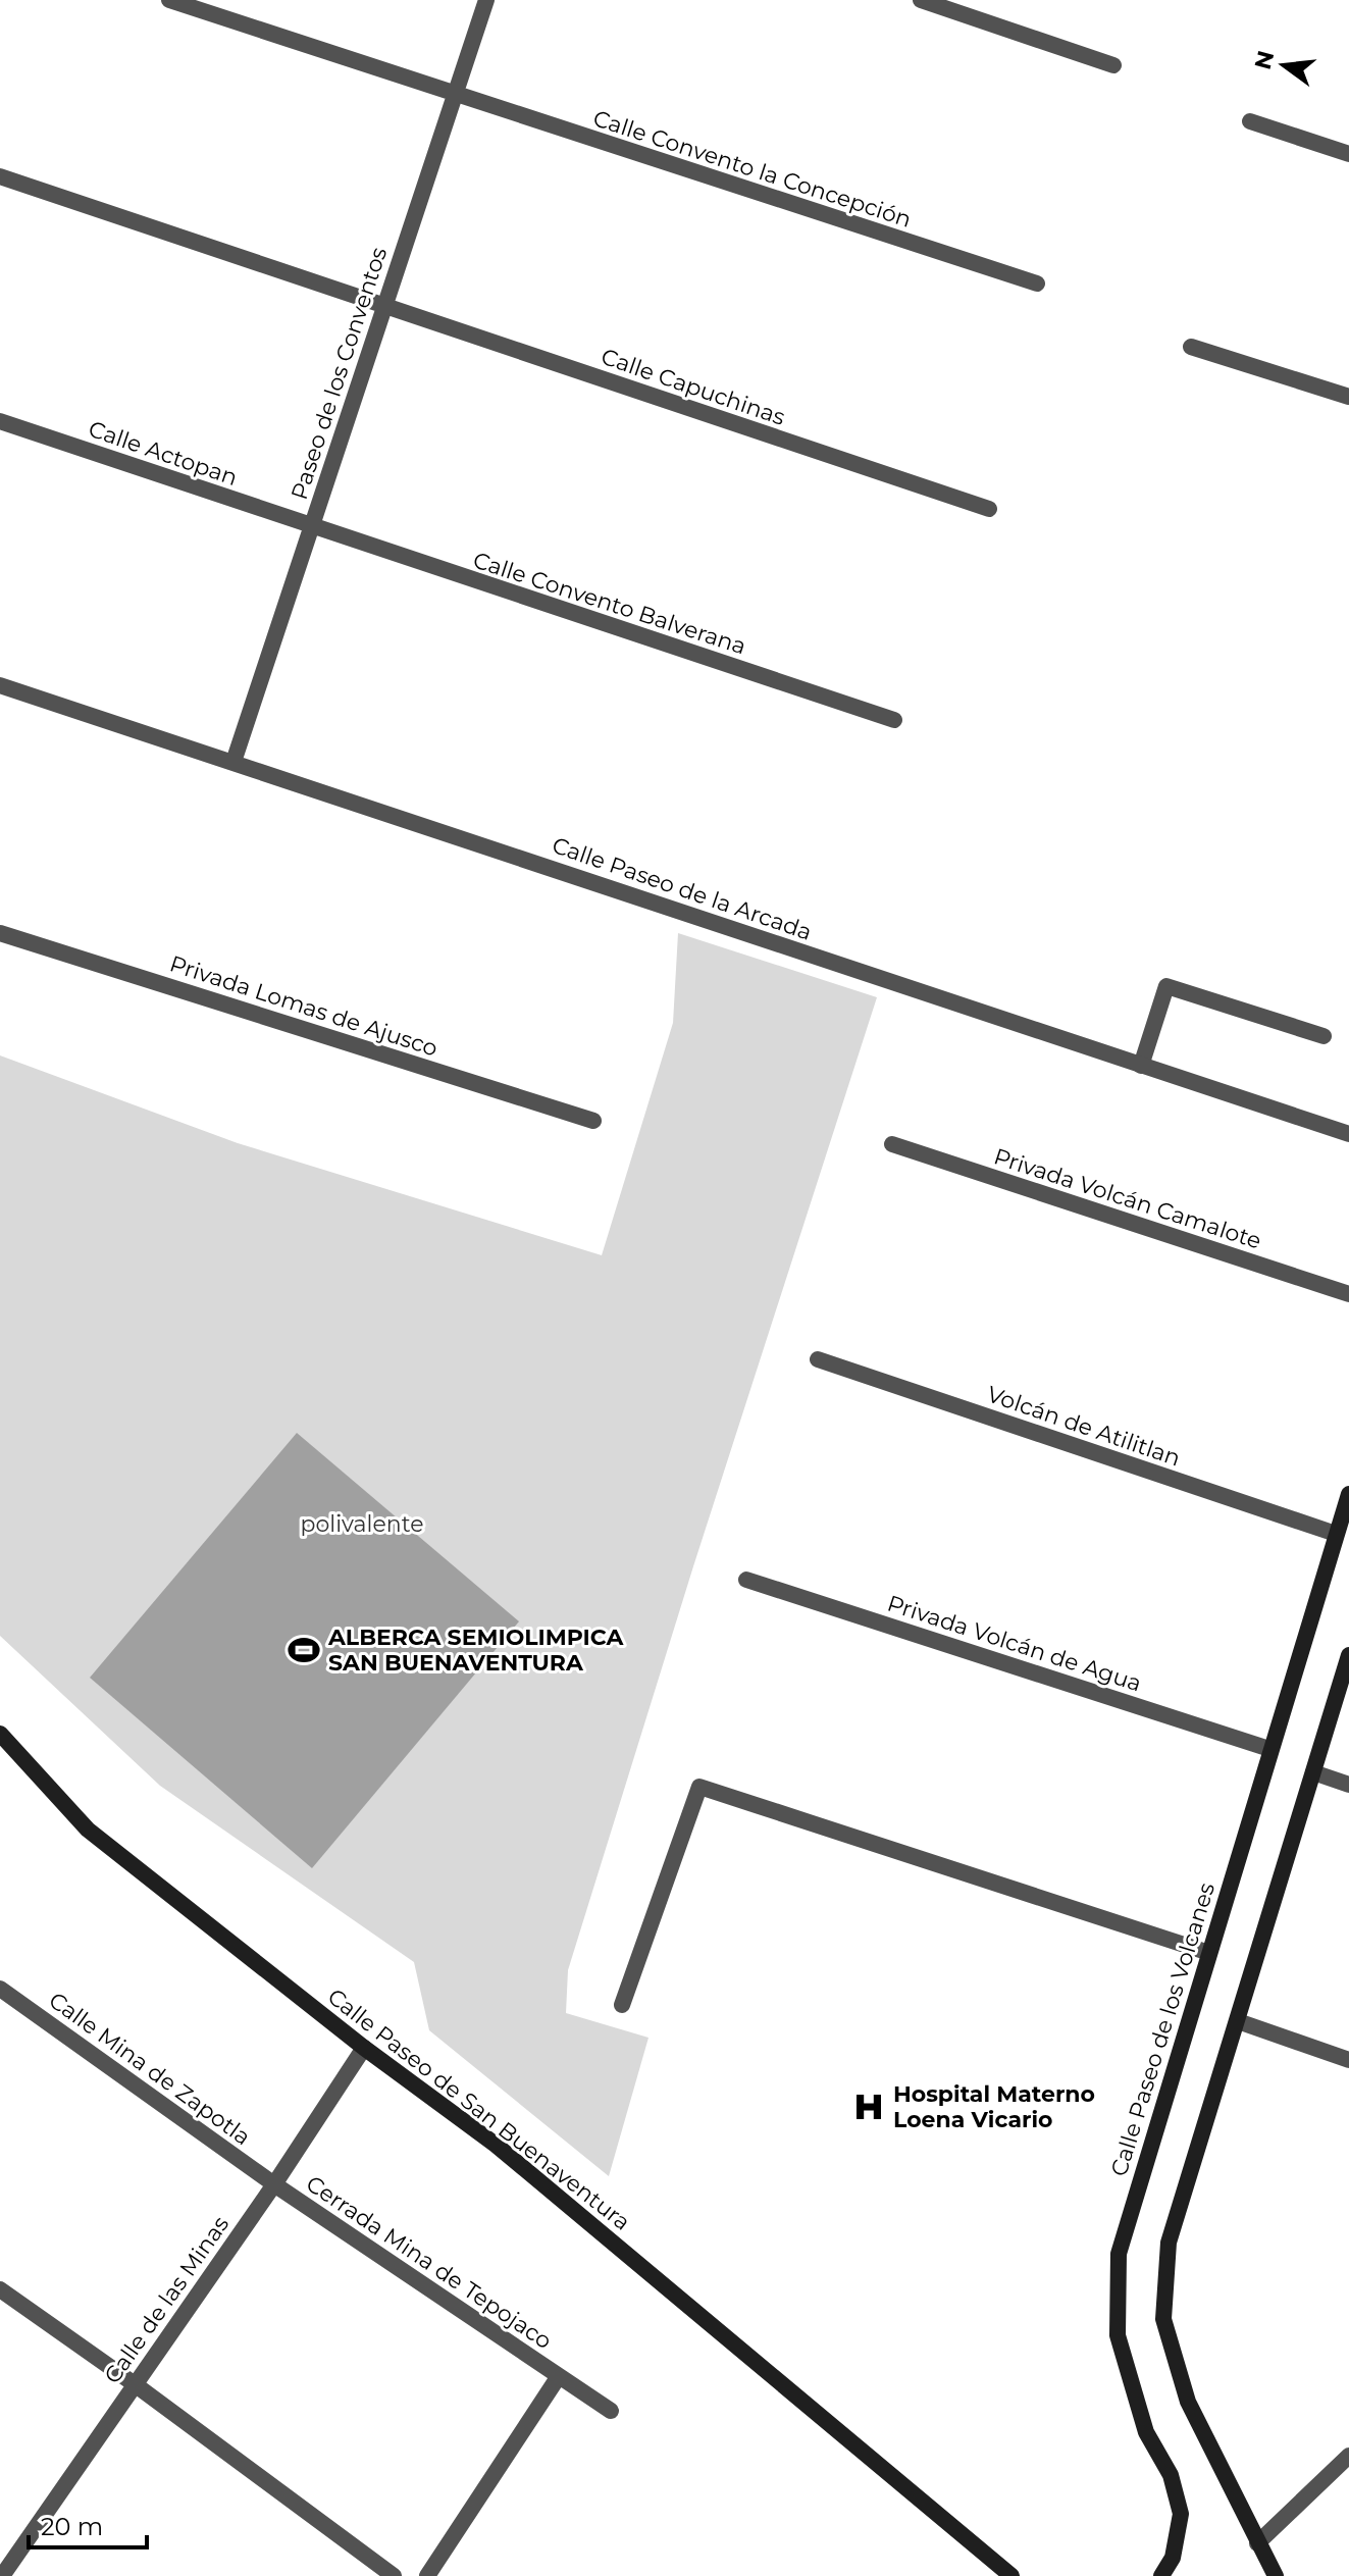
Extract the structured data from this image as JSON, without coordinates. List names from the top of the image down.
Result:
{
  "streets": {
    "street": [
      "Calle Convento la Concepción",
      "Paseo de los Conventos",
      "Calle Capuchinas",
      "Calle Actopan",
      "Calle Convento Balverana",
      "Calle Paseo de la Arcada",
      "Privada Lomas de Ajusco",
      "Privada Volcán Camalote",
      "Volcán de Atilitlan",
      "Privada Volcán de Agua",
      "Calle Paseo de los Volcanes",
      "Calle Mina de Zapotla",
      "Calle Paseo de San Buenaventura",
      "Cerrada Mina de Tepojaco",
      "Calle de las Minas"
    ]
  },
  "crossings": [
    ["Calle Convento la Concepción", "Paseo de los Conventos"],
    ["Paseo de los Conventos", "Calle Capuchinas"],
    ["Paseo de los Conventos", "Calle Actopan"],
    ["Paseo de los Conventos", "Calle Convento Balverana"],
    ["Paseo de los Conventos", "Calle Paseo de la Arcada"],
    ["Calle Actopan", "Calle Convento Balverana"],
    ["Volcán de Atilitlan", "Calle Paseo de los Volcanes"],
    ["Privada Volcán de Agua", "Calle Paseo de los Volcanes"],
    ["Calle Mina de Zapotla", "Cerrada Mina de Tepojaco"],
    ["Calle Mina de Zapotla", "Calle de las Minas"],
    ["Calle Paseo de San Buenaventura", "Calle de las Minas"],
    ["Cerrada Mina de Tepojaco", "Calle de las Minas"]
  ],
  "parks": ["polivalente"],
  "places": {
    "sports": ["ALBERCA SEMIOLIMPICA SAN BUENAVENTURA"],
    "hospital": ["Hospital Materno Loena Vicario"]
  },
  "scale_bar": "20 m",
  "north": "left"
}
